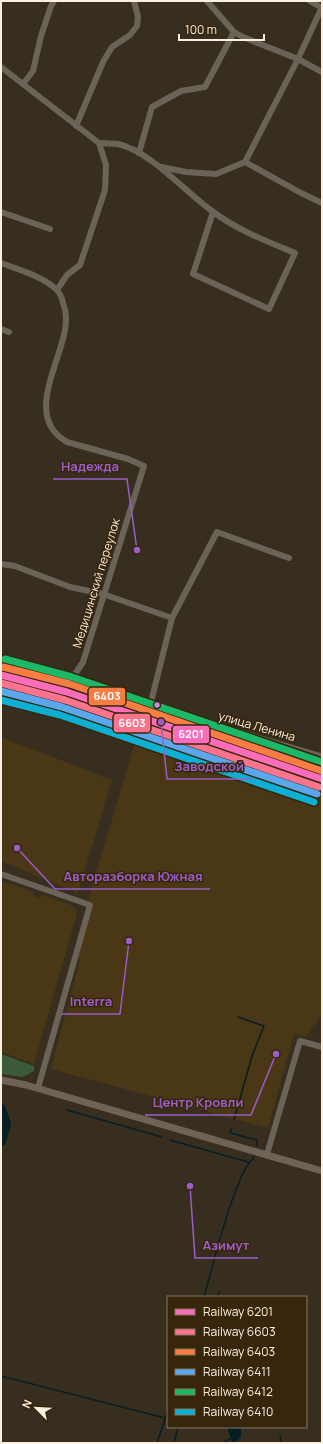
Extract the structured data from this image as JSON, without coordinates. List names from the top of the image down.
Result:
{
  "streets": {
    "main road": ["улица Ленина"],
    "street": ["Медицинский переулок"]
  },
  "crossings": [
    ["Медицинский переулок", "улица Ленина"]
  ],
  "places": [
    "Надежда",
    "Заводской",
    "Авторазборка Южная",
    "Interra",
    "Центр Кровли",
    "Азимут"
  ],
  "lines": [
    "rail line 6412",
    "rail line 6403",
    "rail line 6201",
    "rail line 6603",
    "rail line 6411",
    "rail line 6410"
  ],
  "legend": [
    "Railway 6201",
    "Railway 6603",
    "Railway 6403",
    "Railway 6411",
    "Railway 6412",
    "Railway 6410"
  ],
  "scale_bar": "100 m",
  "north": "top left"
}
